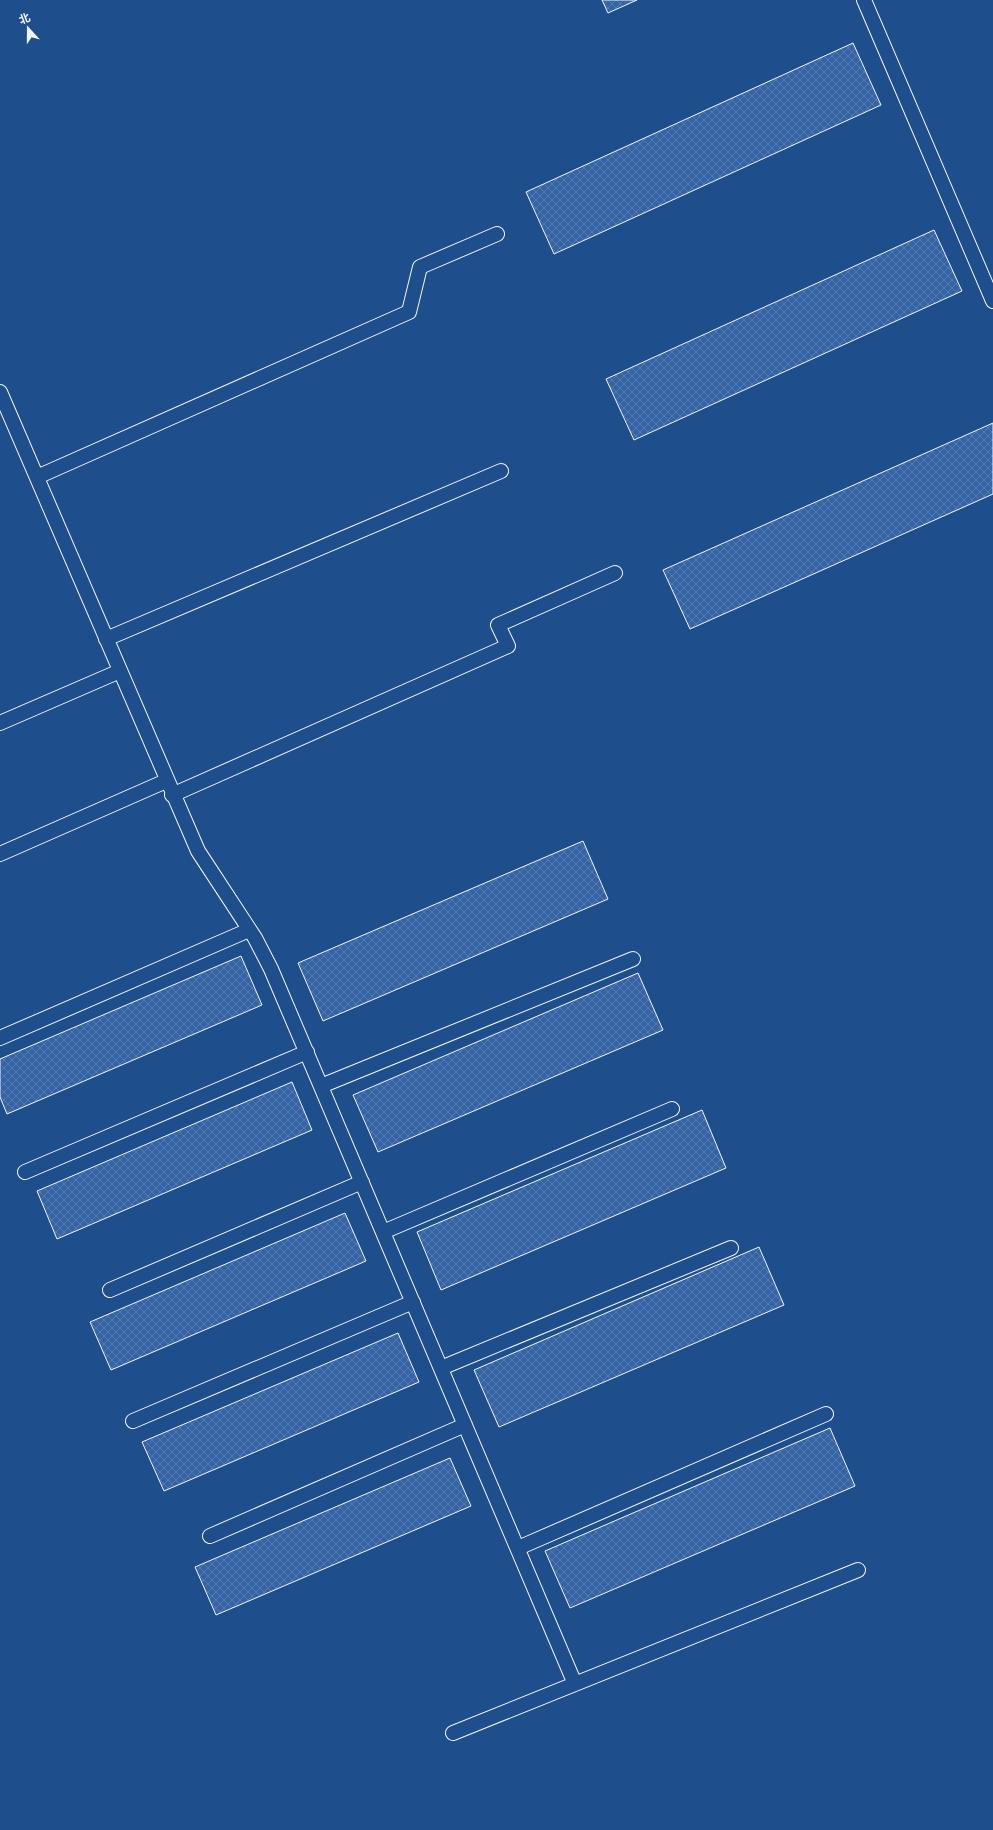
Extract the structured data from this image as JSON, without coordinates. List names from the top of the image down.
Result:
{
  "north": "top"
}
